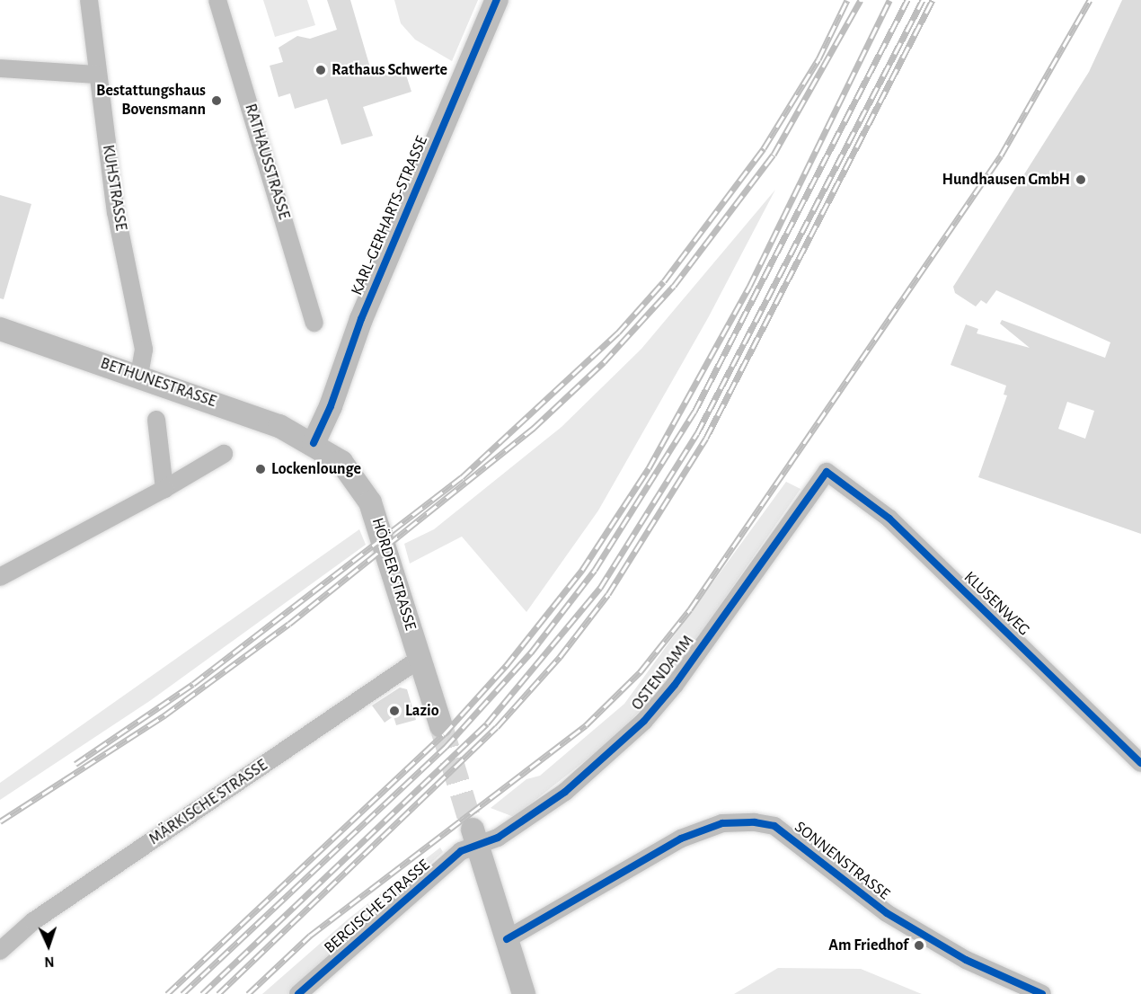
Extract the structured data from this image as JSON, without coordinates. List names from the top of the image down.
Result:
{
  "streets": {
    "main road": ["KARL-GERHARTS-STRASSE", "BETHUNESTRASSE", "HÖRDER STRASSE"],
    "street": [
      "RATHAUSSTRASSE",
      "KUHSTRASSE",
      "KLUSENWEG",
      "OSTENDAMM",
      "MÄRKISCHE STRASSE",
      "SONNENSTRASSE",
      "BERGISCHE STRASSE"
    ]
  },
  "crossings": [
    ["KUHSTRASSE", "BETHUNESTRASSE"],
    ["KARL-GERHARTS-STRASSE", "BETHUNESTRASSE"],
    ["KARL-GERHARTS-STRASSE", "HÖRDER STRASSE"],
    ["BETHUNESTRASSE", "HÖRDER STRASSE"],
    ["HÖRDER STRASSE", "MÄRKISCHE STRASSE"],
    ["KLUSENWEG", "OSTENDAMM"],
    ["OSTENDAMM", "BERGISCHE STRASSE"]
  ],
  "places": [
    "Rathaus Schwerte",
    "Bestattungshaus Bovensmann",
    "Hundhausen GmbH",
    "Lockenlounge",
    "Lazio",
    "Am Friedhof"
  ],
  "north": "bottom"
}
